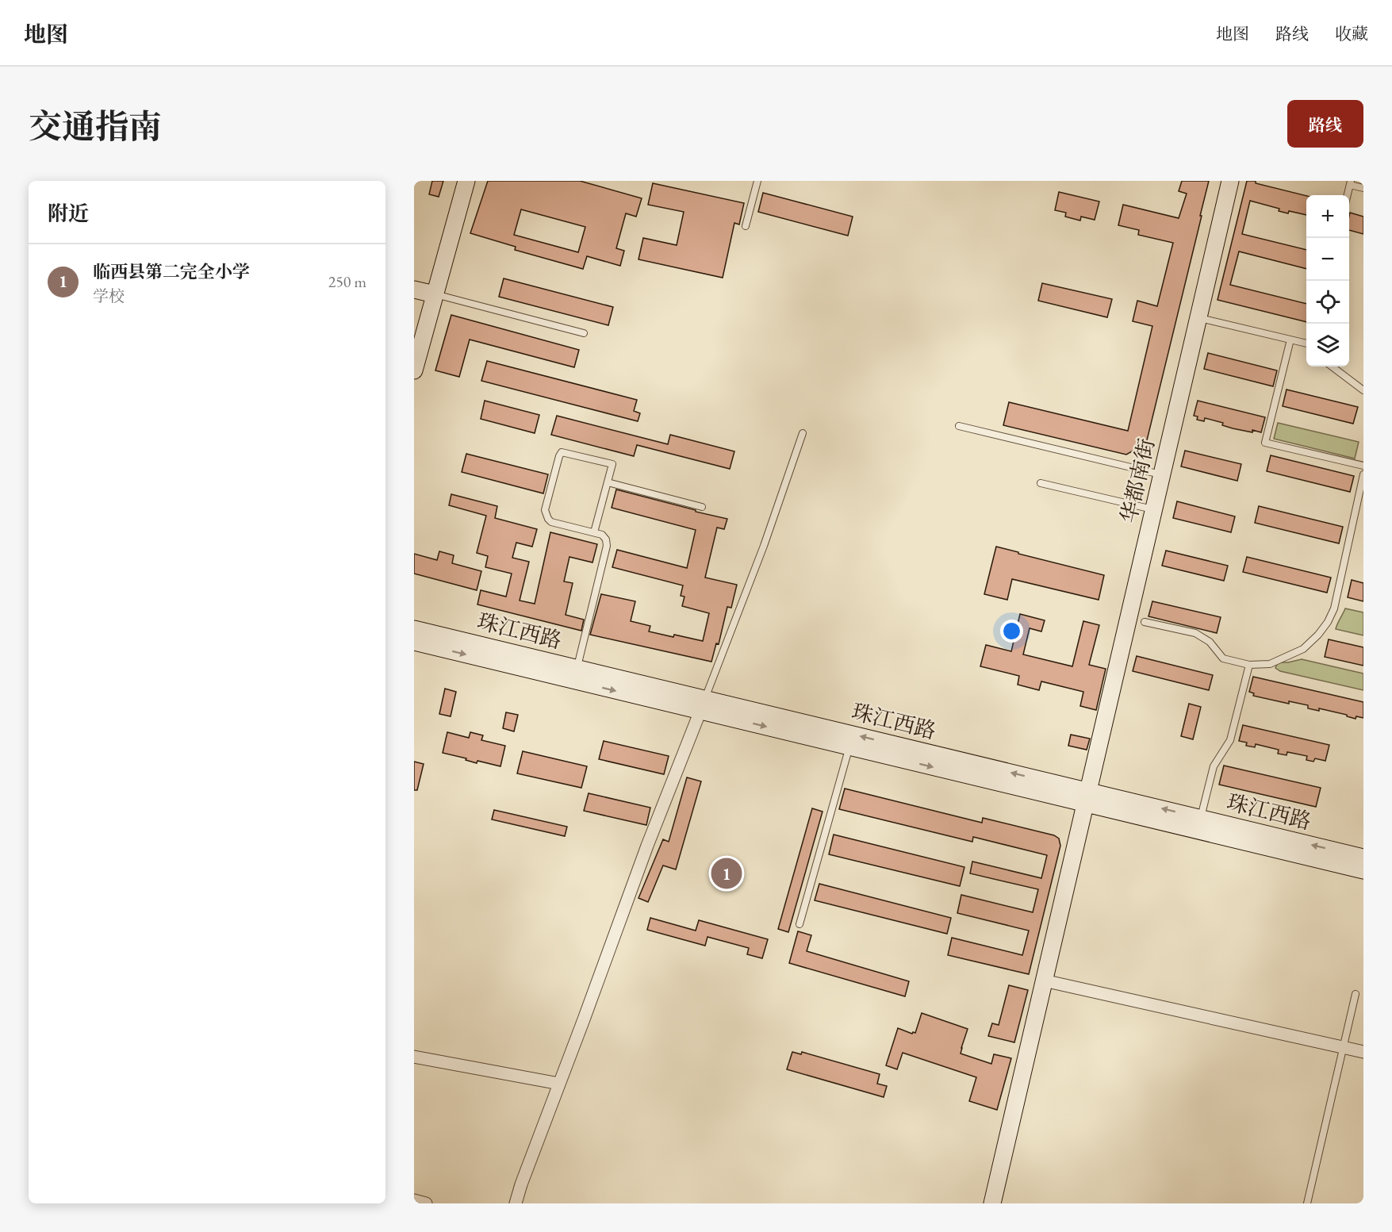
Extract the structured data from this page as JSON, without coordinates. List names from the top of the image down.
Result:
{
  "streets": {
    "main road": ["华都南街", "珠江西路"]
  },
  "crossings": [
    ["华都南街", "珠江西路"]
  ],
  "page": {
    "header": "地图",
    "nav": ["地图", "路线", "收藏"],
    "title": "交通指南",
    "buttons": "路线",
    "heading": "附近",
    "map_buttons": ["+", "−"],
    "list": [
      {
        "mark": "1",
        "name": "临西县第二完全小学",
        "note": "学校",
        "value": "250 m"
      }
    ],
    "pins": "1"
  }
}
